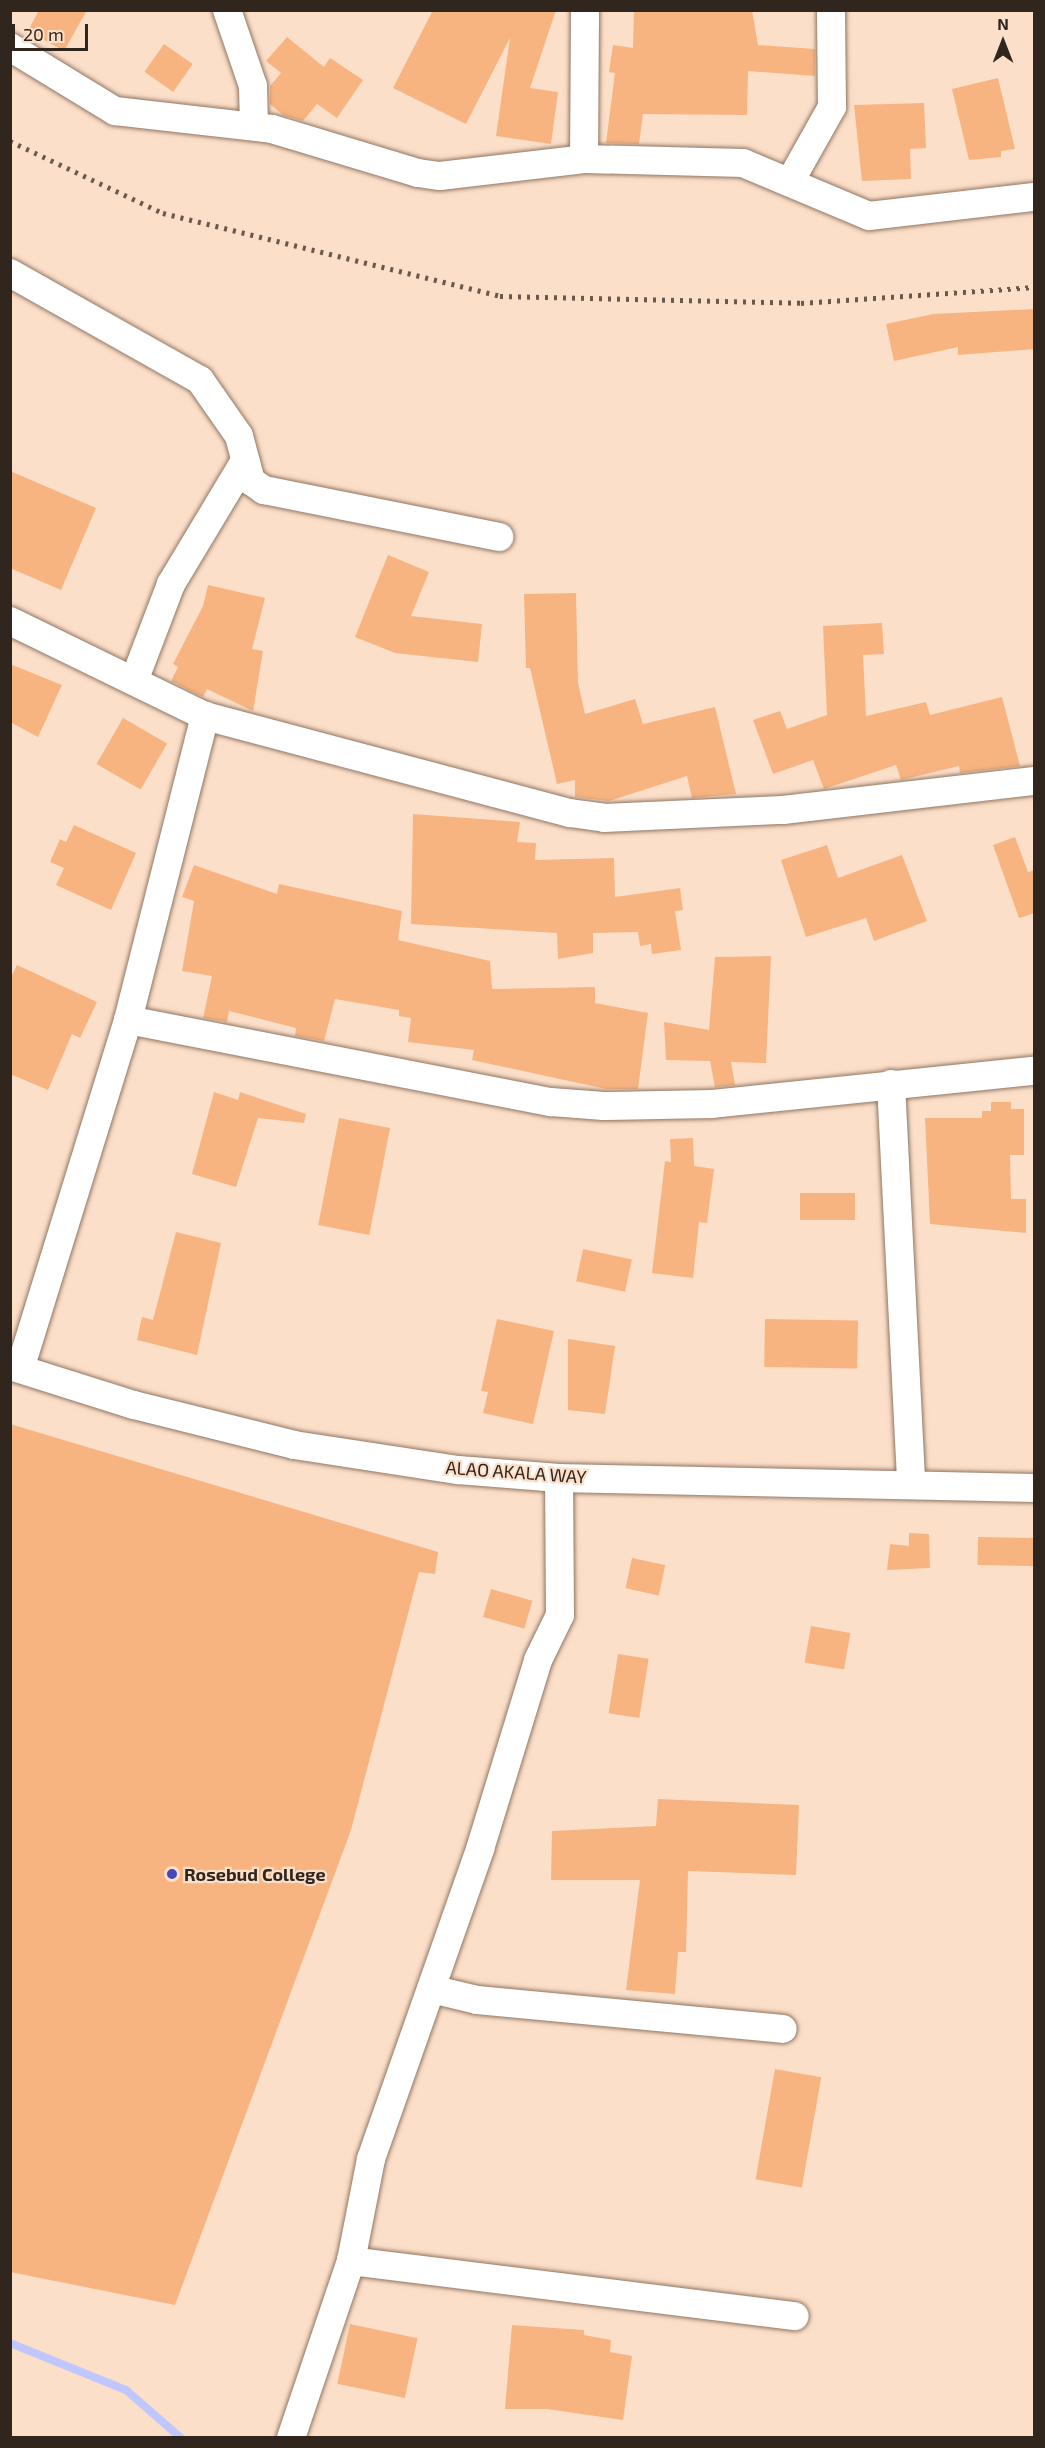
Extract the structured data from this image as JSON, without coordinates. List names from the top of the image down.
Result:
{
  "streets": {
    "street": ["ALAO AKALA WAY"]
  },
  "places": ["Rosebud College"],
  "scale_bar": "20 m",
  "north": "top"
}
